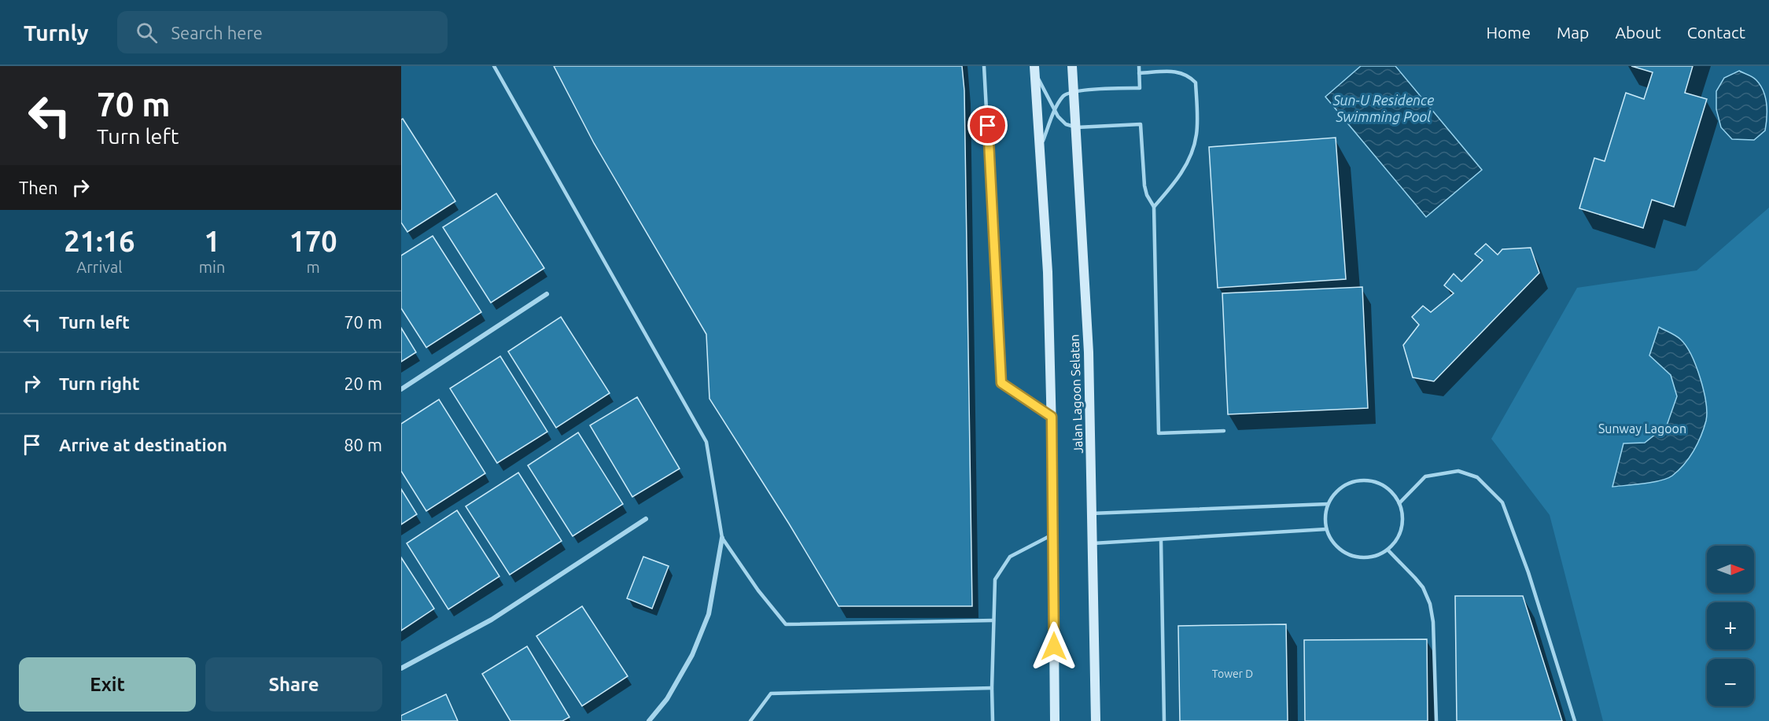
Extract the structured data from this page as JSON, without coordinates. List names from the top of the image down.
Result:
{
  "streets": {
    "main road": ["Jalan Lagoon Selatan"]
  },
  "water": ["Sun-U Residence Swimming Pool"],
  "parks": ["Sunway Lagoon"],
  "house_numbers": ["Tower D"],
  "north": "right",
  "page": {
    "header": "Turnly",
    "search": "Search here",
    "nav": [
      "Home",
      "Map",
      "About",
      "Contact"
    ],
    "turn": ["70 m", "Turn left"],
    "then": "Then",
    "eta": [
      "21:16",
      "Arrival",
      "1",
      "min",
      "170",
      "m"
    ],
    "list": [
      {
        "name": "Turn left",
        "value": "70 m"
      },
      {
        "name": "Turn right",
        "value": "20 m"
      },
      {
        "name": "Arrive at destination",
        "value": "80 m"
      }
    ],
    "map_buttons": ["+", "−"],
    "buttons": ["Exit", "Share"]
  }
}
